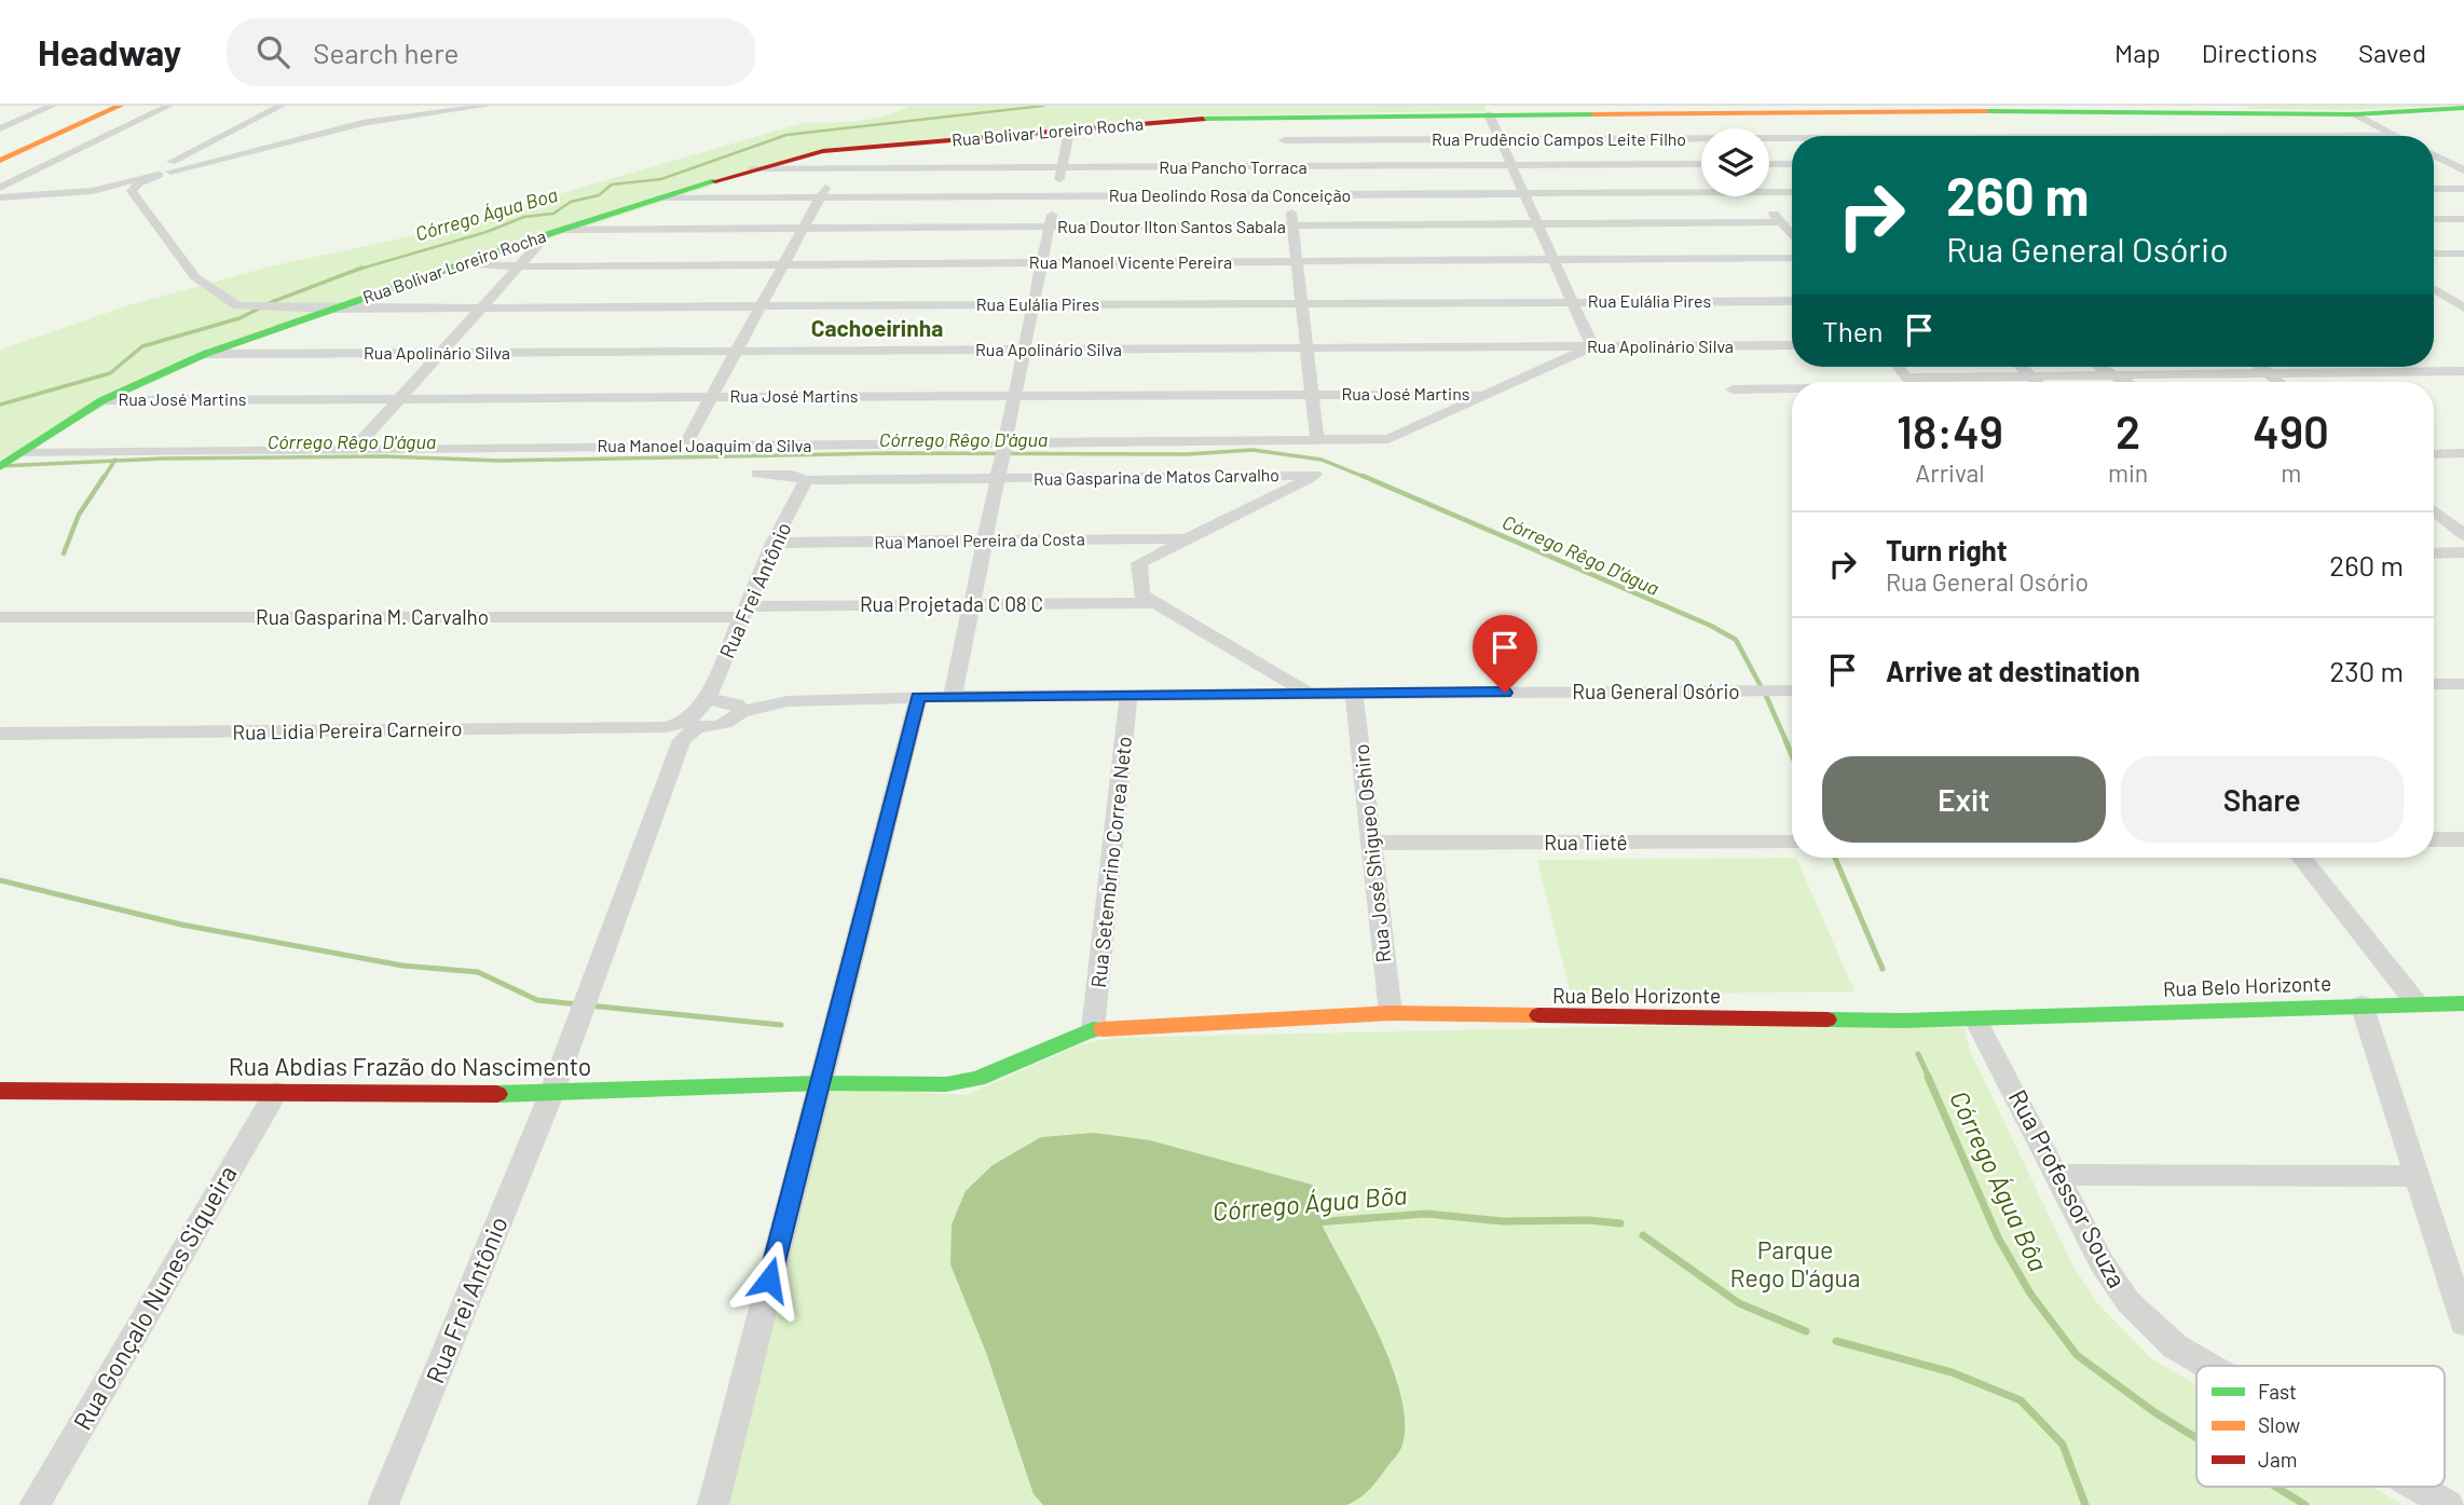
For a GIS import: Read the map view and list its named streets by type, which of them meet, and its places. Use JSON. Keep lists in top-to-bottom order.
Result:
{
  "streets": {
    "main road": ["Rua Bolivar Loreiro Rocha", "Rua Belo Horizonte", "Rua Abdias Frazão do Nascimento"],
    "street": [
      "Rua Prudêncio Campos Leite Filho",
      "Rua Pancho Torraca",
      "Rua Deolindo Rosa da Conceição",
      "Rua Doutor Ilton Santos Sabala",
      "Rua Manoel Vicente Pereira",
      "Rua Eulália Pires",
      "Rua Apolinário Silva",
      "Rua José Martins",
      "Rua Manoel Joaquim da Silva",
      "Rua Gasparina de Matos Carvalho",
      "Rua Manoel Pereira da Costa",
      "Rua Frei Antônio",
      "Rua Projetada C 08 C",
      "Rua Gasparina M. Carvalho",
      "Rua General Osório",
      "Rua Lidia Pereira Carneiro",
      "Rua Tietê",
      "Rua José Shigueo Oshiro",
      "Rua Setembrino Correa Neto",
      "Rua Professor Souza",
      "Rua Gonçalo Nunes Siqueira"
    ]
  },
  "crossings": [
    ["Rua Bolivar Loreiro Rocha", "Rua Prudêncio Campos Leite Filho"],
    ["Rua Bolivar Loreiro Rocha", "Rua Pancho Torraca"],
    ["Rua Bolivar Loreiro Rocha", "Rua Deolindo Rosa da Conceição"],
    ["Rua Bolivar Loreiro Rocha", "Rua Doutor Ilton Santos Sabala"],
    ["Rua Bolivar Loreiro Rocha", "Rua Manoel Vicente Pereira"],
    ["Rua Bolivar Loreiro Rocha", "Rua Eulália Pires"],
    ["Rua Bolivar Loreiro Rocha", "Rua Apolinário Silva"],
    ["Rua Bolivar Loreiro Rocha", "Rua José Martins"],
    ["Rua Bolivar Loreiro Rocha", "Rua Manoel Joaquim da Silva"],
    ["Rua José Martins", "Rua Manoel Joaquim da Silva"],
    ["Rua Manoel Joaquim da Silva", "Rua Gasparina de Matos Carvalho"],
    ["Rua Manoel Joaquim da Silva", "Rua Frei Antônio"],
    ["Rua Gasparina de Matos Carvalho", "Rua Manoel Pereira da Costa"],
    ["Rua Manoel Pereira da Costa", "Rua Frei Antônio"],
    ["Rua Frei Antônio", "Rua Projetada C 08 C"],
    ["Rua Frei Antônio", "Rua Gasparina M. Carvalho"],
    ["Rua Frei Antônio", "Rua Lidia Pereira Carneiro"],
    ["Rua Frei Antônio", "Rua Abdias Frazão do Nascimento"],
    ["Rua Projetada C 08 C", "Rua Gasparina M. Carvalho"],
    ["Rua General Osório", "Rua Lidia Pereira Carneiro"],
    ["Rua General Osório", "Rua José Shigueo Oshiro"],
    ["Rua General Osório", "Rua Setembrino Correa Neto"],
    ["Rua Tietê", "Rua José Shigueo Oshiro"],
    ["Rua José Shigueo Oshiro", "Rua Belo Horizonte"],
    ["Rua Setembrino Correa Neto", "Rua Belo Horizonte"],
    ["Rua Belo Horizonte", "Rua Abdias Frazão do Nascimento"],
    ["Rua Belo Horizonte", "Rua Professor Souza"],
    ["Rua Abdias Frazão do Nascimento", "Rua Gonçalo Nunes Siqueira"]
  ],
  "districts": ["Cachoeirinha"],
  "water": [
    "Córrego Água Boa",
    "Córrego Rêgo D'água",
    "Córrego Água Bôa",
    "Córrego Água Bõa"
  ],
  "parks": ["Parque Rego D'água"],
  "legend": ["Fast", "Slow", "Jam"],
  "page": {
    "header": "Headway",
    "search": "Search here",
    "nav": ["Map", "Directions", "Saved"],
    "turn": ["260 m", "Rua General Osório"],
    "then": "Then",
    "eta": [
      "18:49",
      "Arrival",
      "2",
      "min",
      "490",
      "m"
    ],
    "list": [
      {
        "name": "Turn right",
        "note": "Rua General Osório",
        "value": "260 m"
      },
      {
        "name": "Arrive at destination",
        "value": "230 m"
      }
    ],
    "buttons": ["Exit", "Share"]
  }
}
